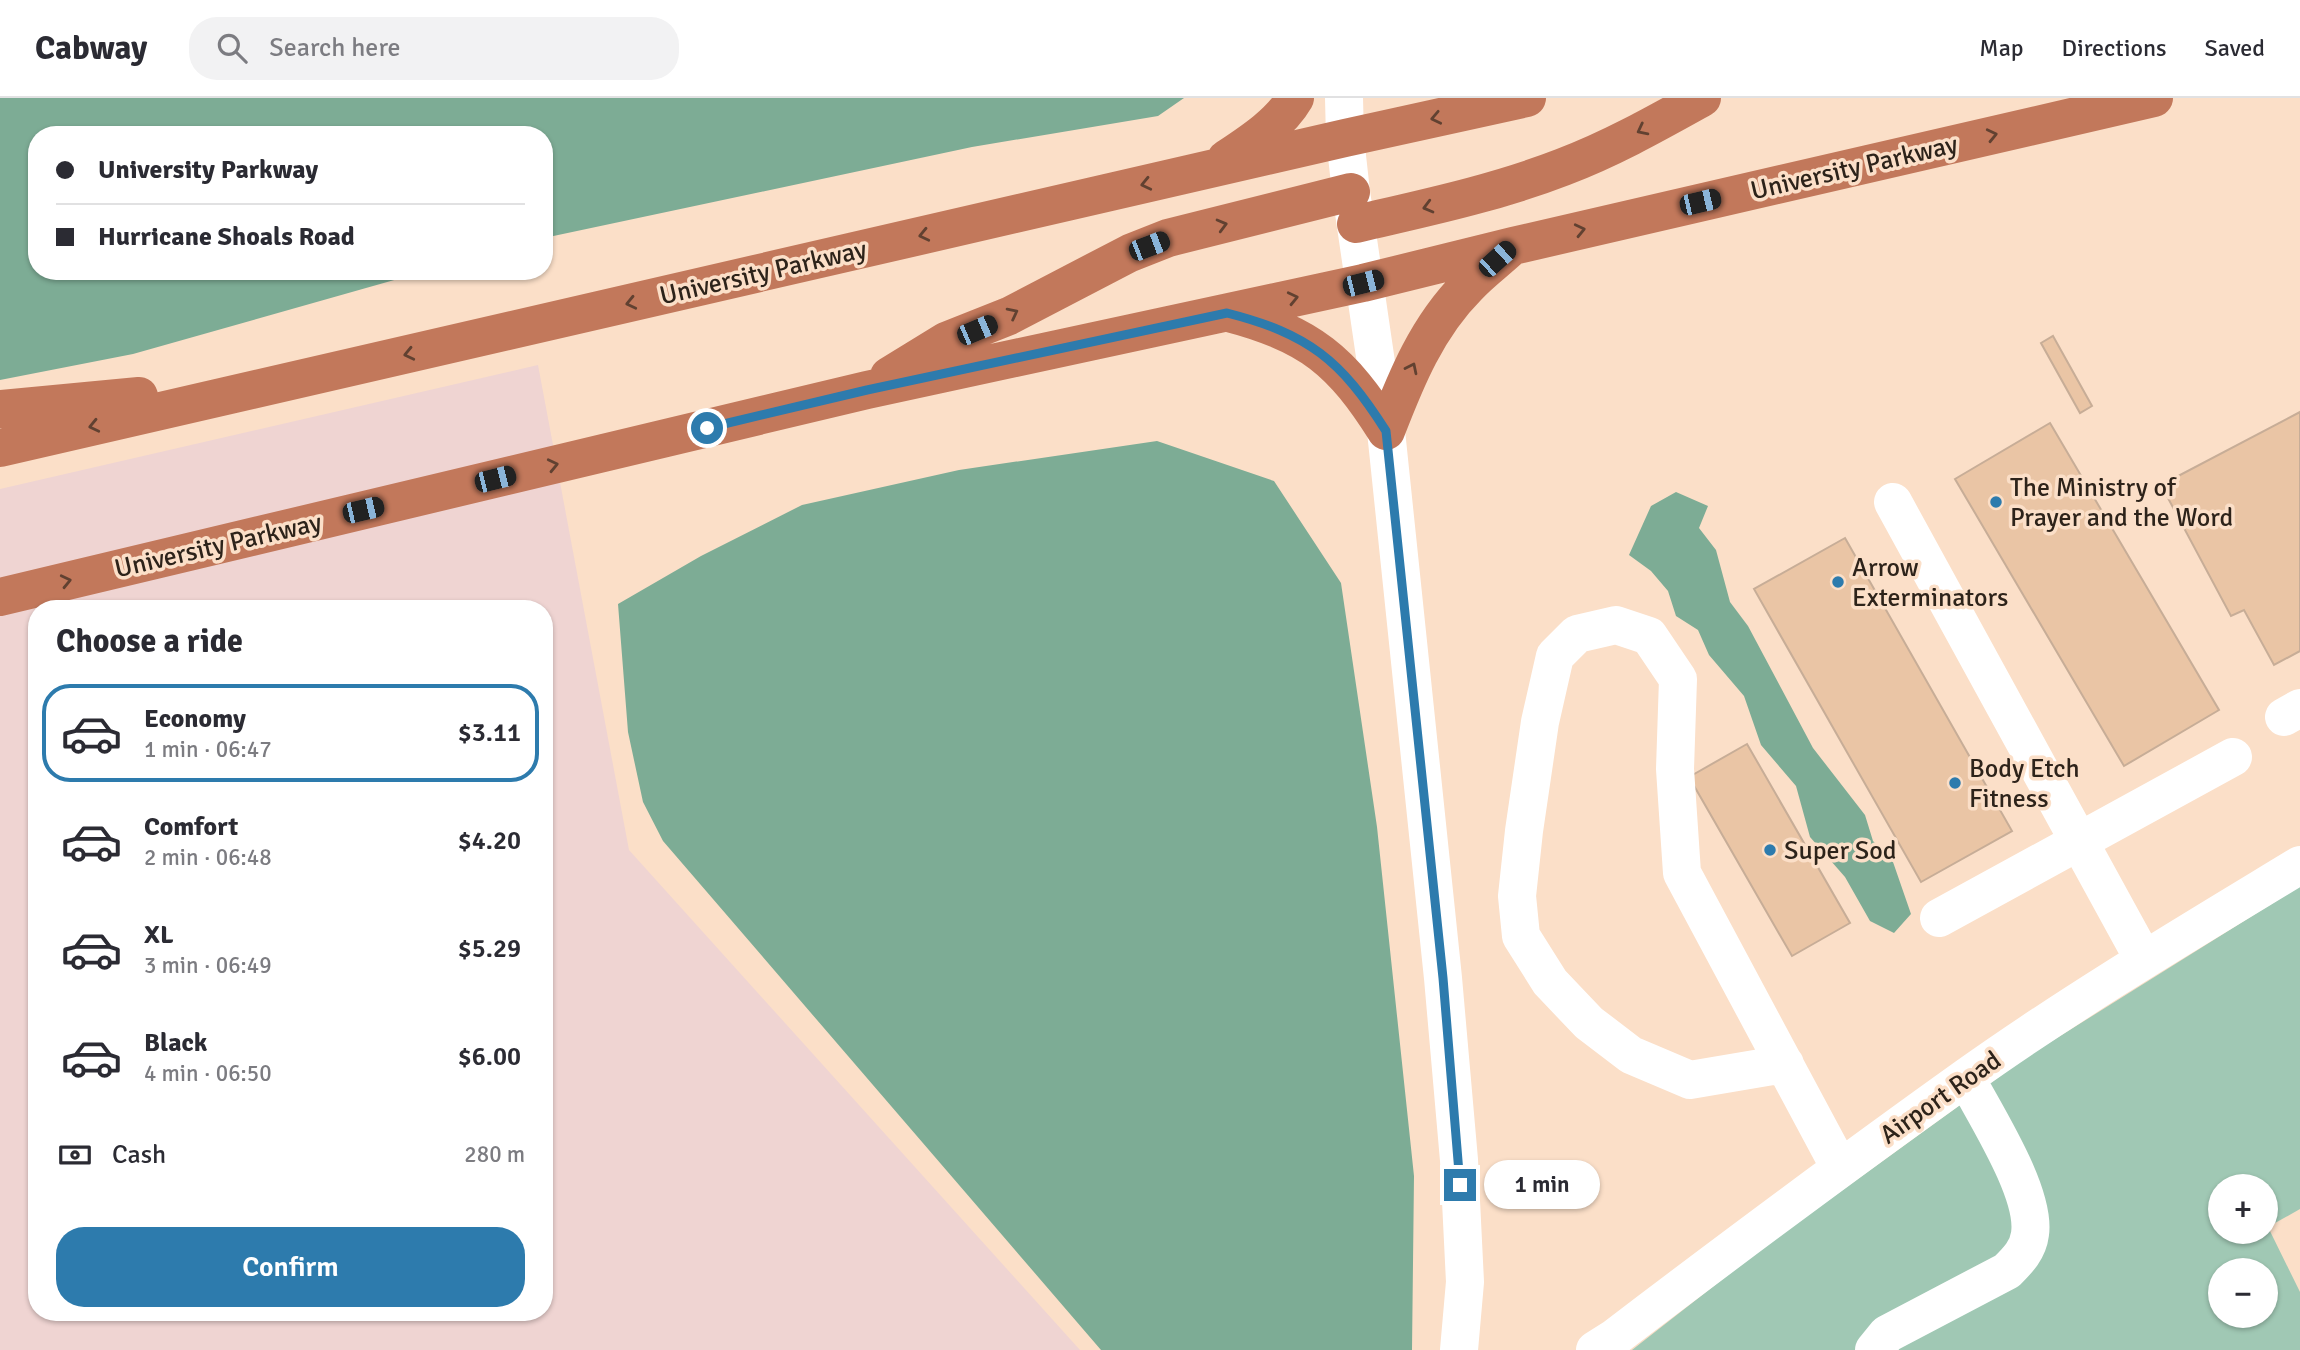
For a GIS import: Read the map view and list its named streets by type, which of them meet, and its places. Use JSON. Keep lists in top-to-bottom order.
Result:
{
  "streets": {
    "highway": ["University Parkway"],
    "street": ["Airport Road"]
  },
  "places": [
    "The Ministry of Prayer and the Word",
    "Arrow Exterminators",
    "Body Etch Fitness",
    "Super Sod"
  ],
  "page": {
    "header": "Cabway",
    "search": "Search here",
    "nav": ["Map", "Directions", "Saved"],
    "banner": ["University Parkway", "Hurricane Shoals Road"],
    "heading": "Choose a ride",
    "list": [
      {
        "name": "Economy",
        "note": "1 min · 06:47",
        "value": "$3.11"
      },
      {
        "name": "Comfort",
        "note": "2 min · 06:48",
        "value": "$4.20"
      },
      {
        "name": "XL",
        "note": "3 min · 06:49",
        "value": "$5.29"
      },
      {
        "name": "Black",
        "note": "4 min · 06:50",
        "value": "$6.00"
      }
    ],
    "pay": ["Cash", "280 m"],
    "bubble": "1 min",
    "map_buttons": ["+", "−"],
    "buttons": "Confirm"
  }
}
